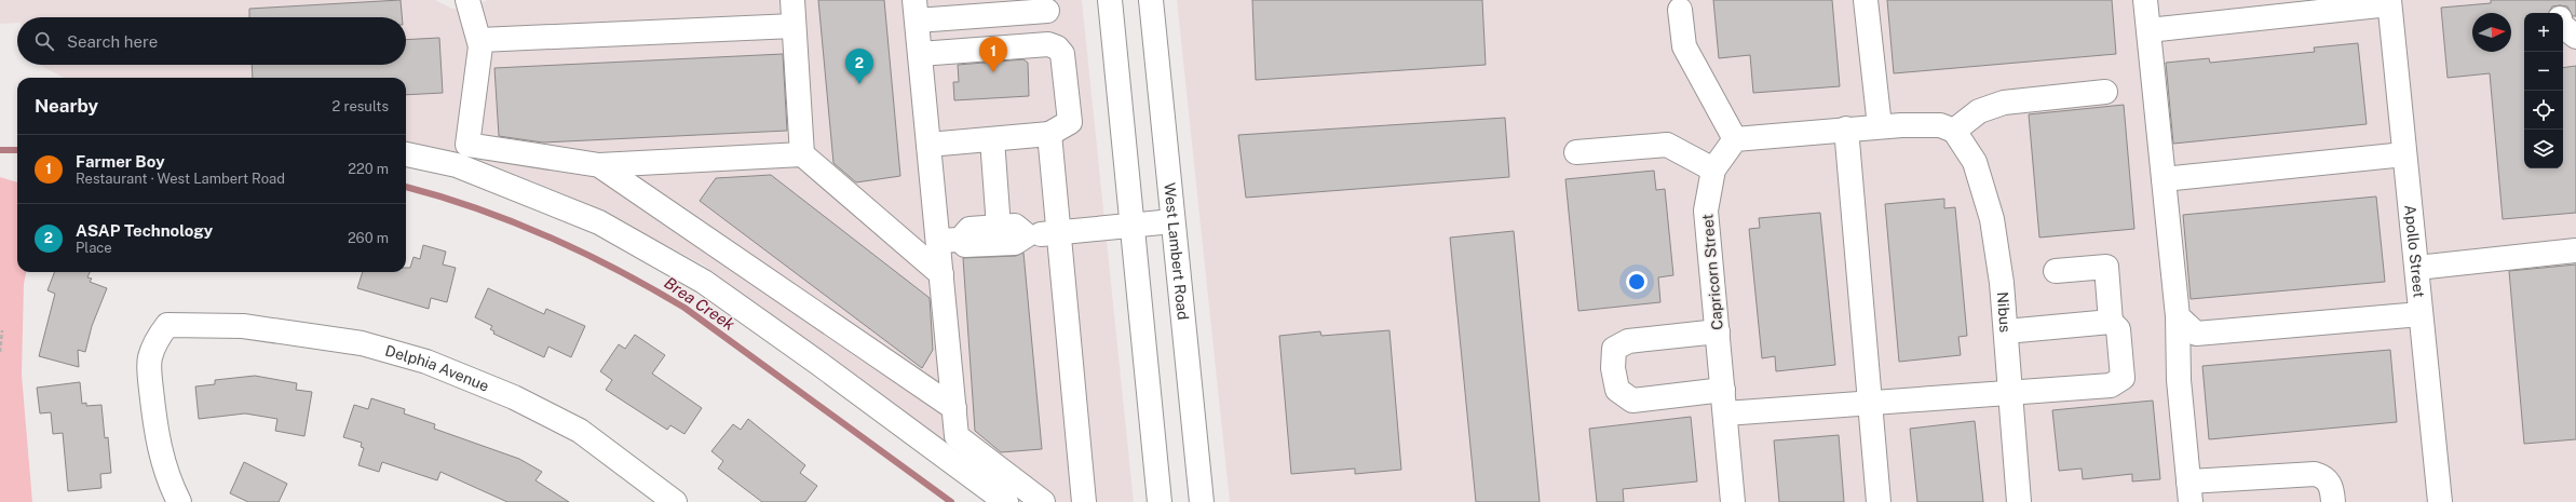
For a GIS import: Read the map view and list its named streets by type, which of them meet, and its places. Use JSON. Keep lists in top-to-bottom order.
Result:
{
  "streets": {
    "street": [
      "Apollo Street",
      "West Lambert Road",
      "Capricorn Street",
      "Nibus",
      "Delphia Avenue"
    ]
  },
  "water": ["Brea Creek"],
  "north": "right",
  "page": {
    "map_buttons": ["+", "−"],
    "search": "Search here",
    "pins": ["1", "2"],
    "heading": ["Nearby", "2 results"],
    "list": [
      {
        "mark": "1",
        "name": "Farmer Boy",
        "note": "Restaurant · West Lambert Road",
        "value": "220 m"
      },
      {
        "mark": "2",
        "name": "ASAP Technology",
        "note": "Place",
        "value": "260 m"
      }
    ]
  }
}
